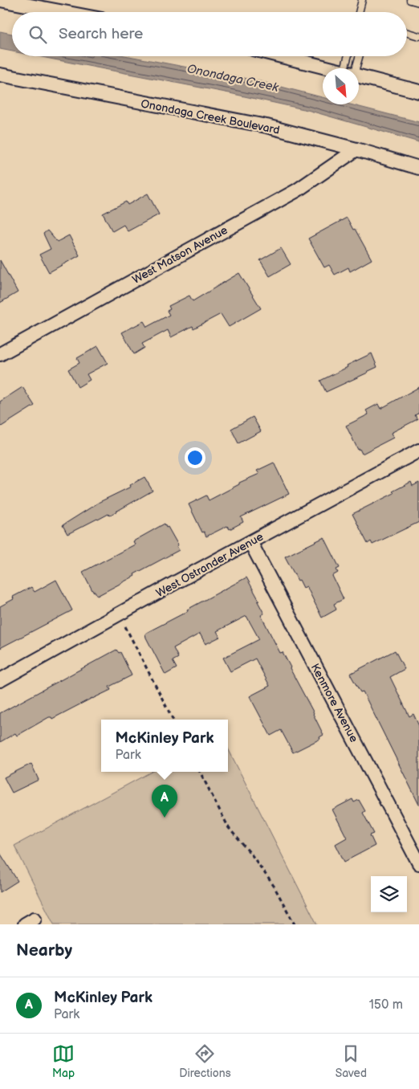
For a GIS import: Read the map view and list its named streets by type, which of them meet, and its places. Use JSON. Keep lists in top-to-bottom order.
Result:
{
  "streets": {
    "street": [
      "Onondaga Creek Boulevard",
      "West Matson Avenue",
      "West Ostrander Avenue",
      "Kenmore Avenue"
    ]
  },
  "crossings": [
    ["Onondaga Creek Boulevard", "West Matson Avenue"],
    ["West Ostrander Avenue", "Kenmore Avenue"]
  ],
  "water": ["Onondaga Creek"],
  "north": "bottom right",
  "page": {
    "search": "Search here",
    "popup": ["McKinley Park", "Park"],
    "pins": "A",
    "heading": "Nearby",
    "list": [
      {
        "mark": "A",
        "name": "McKinley Park",
        "note": "Park",
        "value": "150 m"
      }
    ],
    "nav": ["Map", "Directions", "Saved"]
  }
}
